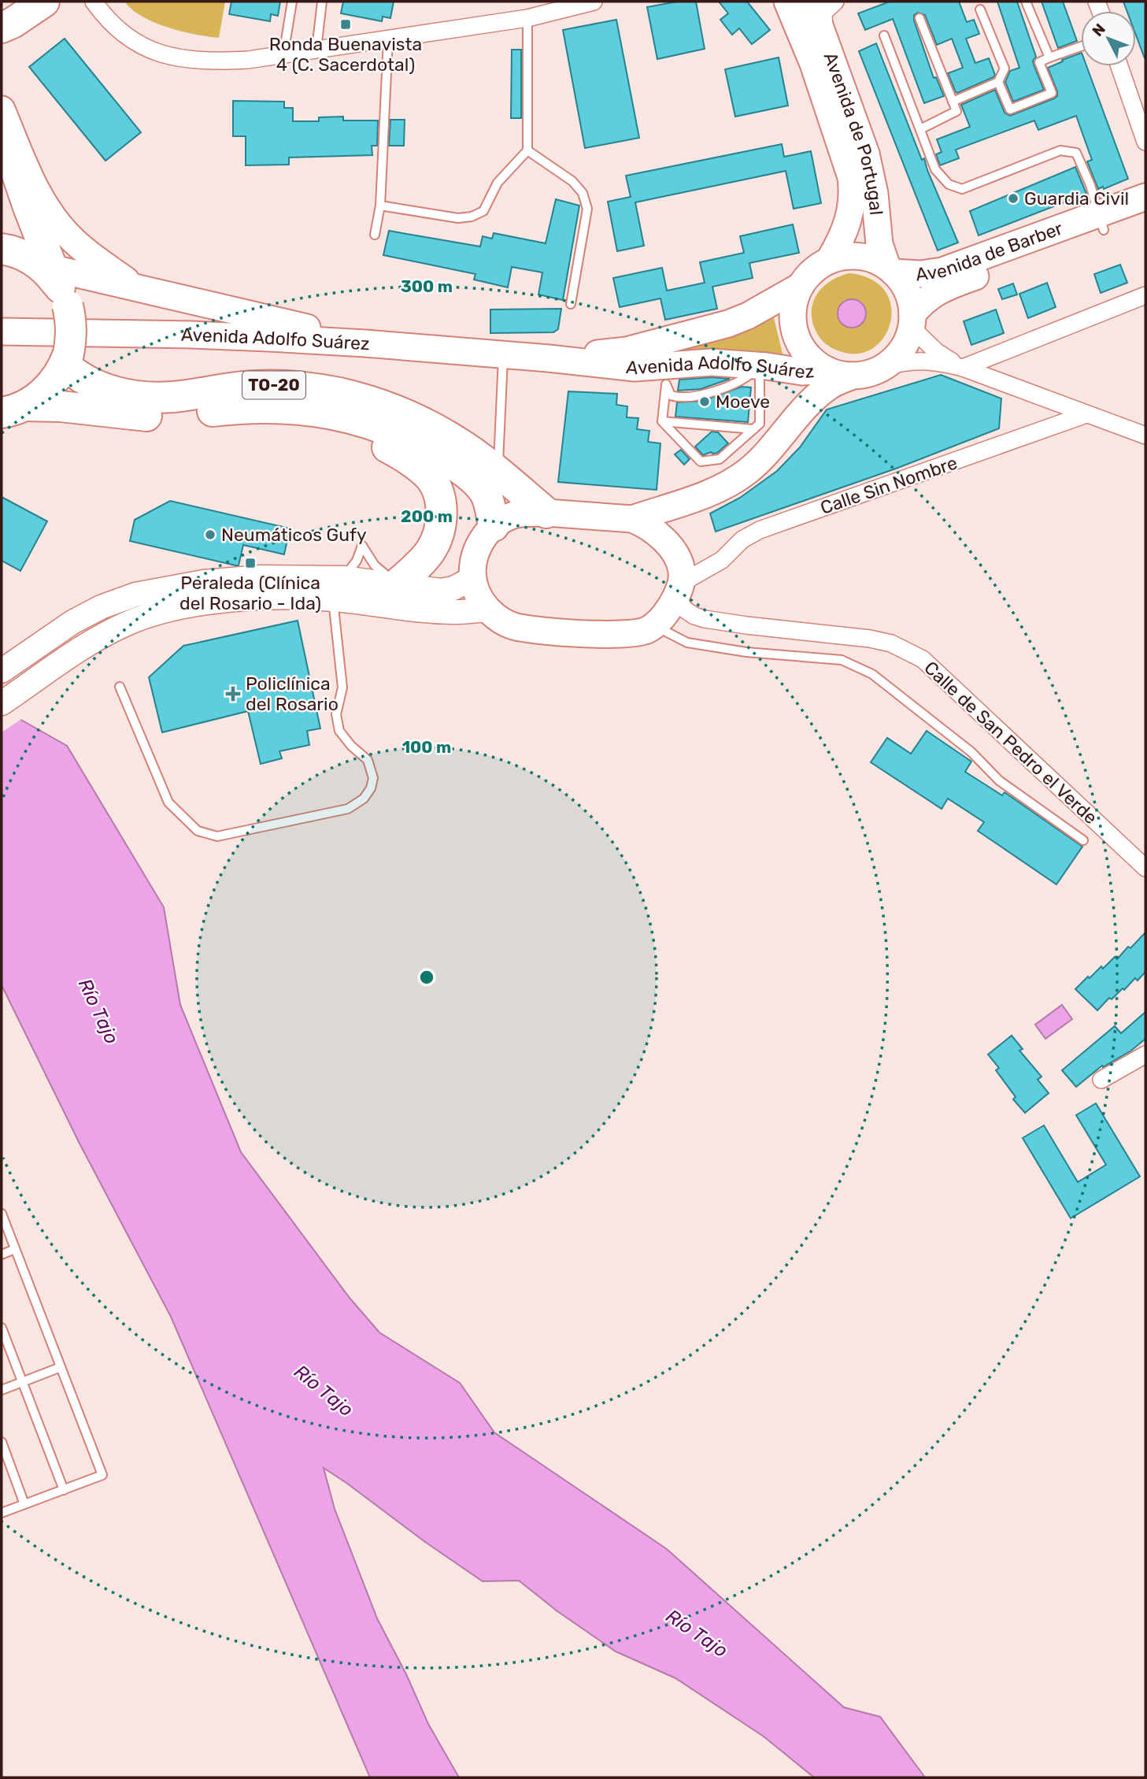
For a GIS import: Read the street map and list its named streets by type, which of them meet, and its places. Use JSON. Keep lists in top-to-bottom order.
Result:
{
  "streets": {
    "highway": ["TO-20"],
    "main road": ["Avenida de Portugal", "Avenida de Barber", "Avenida Adolfo Suárez"],
    "street": ["Calle Sin Nombre", "Calle de San Pedro el Verde"]
  },
  "crossings": [
    ["Avenida de Portugal", "Avenida de Barber"],
    ["Avenida de Portugal", "Avenida Adolfo Suárez"],
    ["Avenida de Barber", "Avenida Adolfo Suárez"],
    ["TO-20", "Calle Sin Nombre"],
    ["TO-20", "Calle de San Pedro el Verde"],
    ["Calle Sin Nombre", "Calle de San Pedro el Verde"]
  ],
  "water": ["Río Tajo"],
  "places": {
    "transit": ["Ronda Buenavista 4 (C. Sacerdotal)", "Peraleda (Clínica del Rosario - Ida)"],
    "other": ["Guardia Civil", "Moeve", "Neumáticos Gufy"],
    "health": ["Policlínica del Rosario"]
  },
  "north": "top left",
  "rings": ["300 m", "200 m", "100 m"]
}
